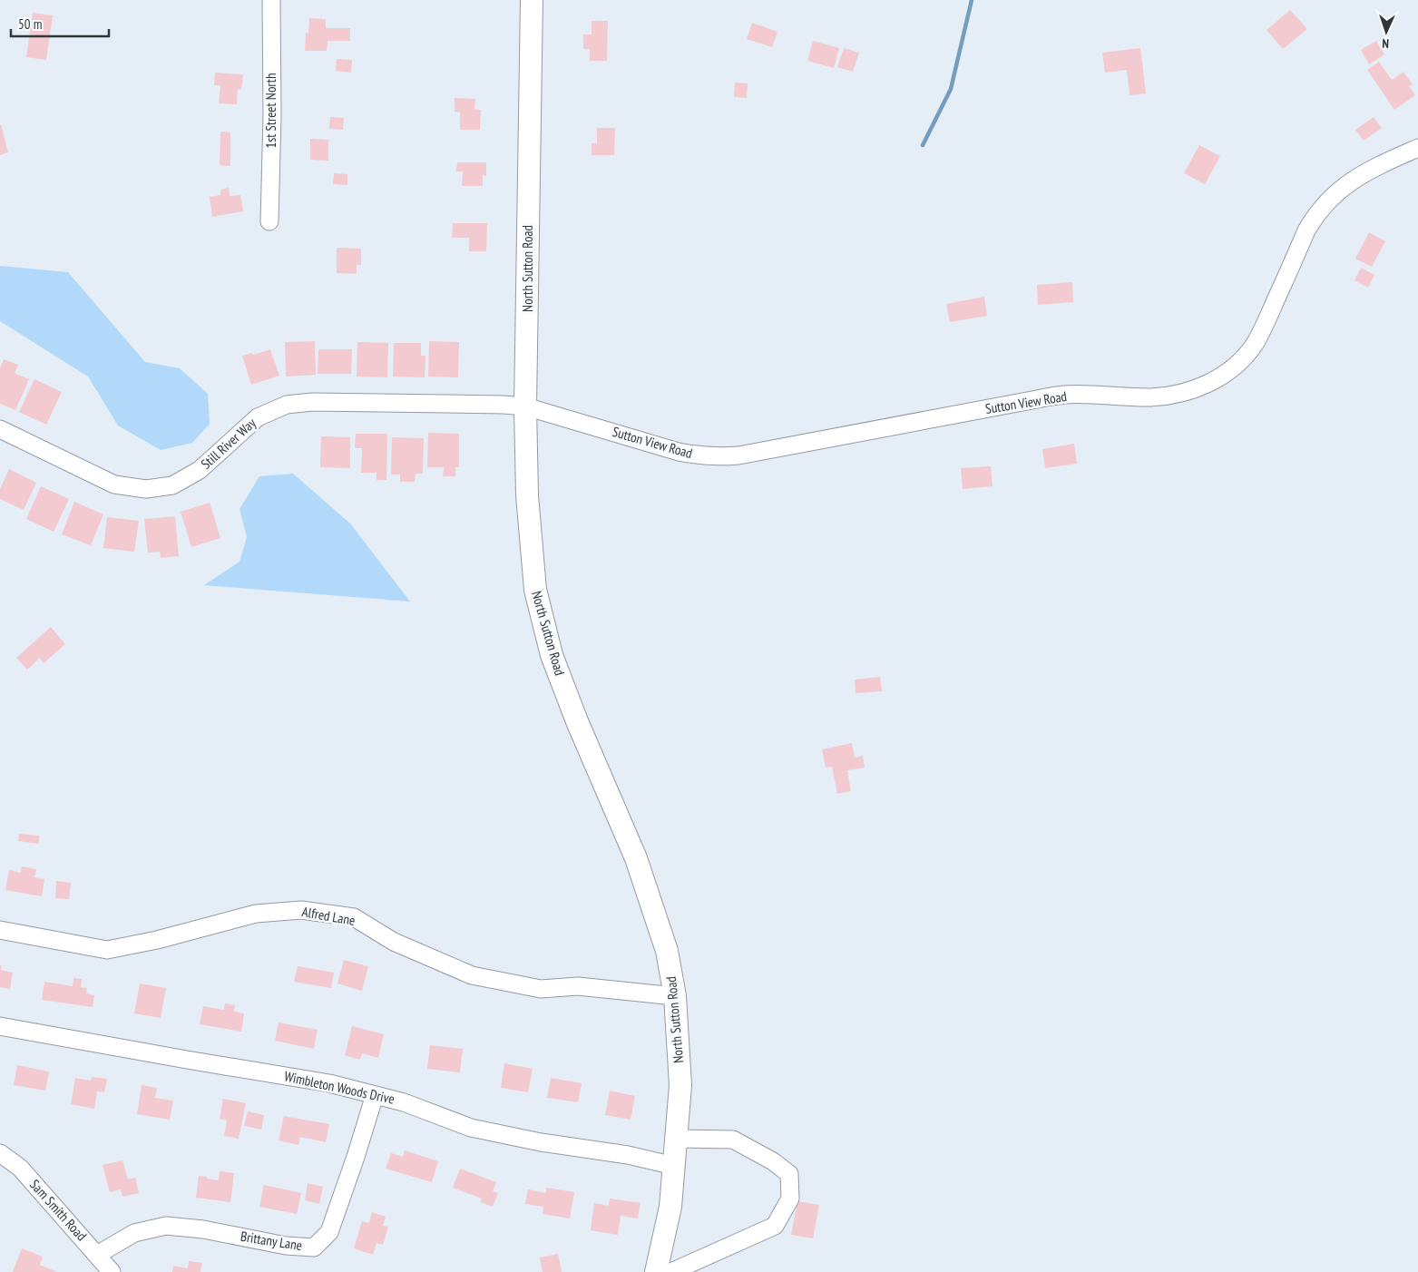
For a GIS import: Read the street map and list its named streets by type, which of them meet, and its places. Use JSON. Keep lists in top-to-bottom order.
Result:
{
  "streets": {
    "main road": ["North Sutton Road"],
    "street": [
      "1st Street North",
      "Sutton View Road",
      "Still River Way",
      "Alfred Lane",
      "Wimbleton Woods Drive",
      "Sam Smith Road",
      "Brittany Lane"
    ]
  },
  "crossings": [
    ["North Sutton Road", "Sutton View Road"],
    ["North Sutton Road", "Still River Way"],
    ["North Sutton Road", "Alfred Lane"],
    ["North Sutton Road", "Wimbleton Woods Drive"],
    ["Sutton View Road", "Still River Way"],
    ["Wimbleton Woods Drive", "Brittany Lane"],
    ["Sam Smith Road", "Brittany Lane"]
  ],
  "scale_bar": "50 m",
  "north": "bottom"
}
